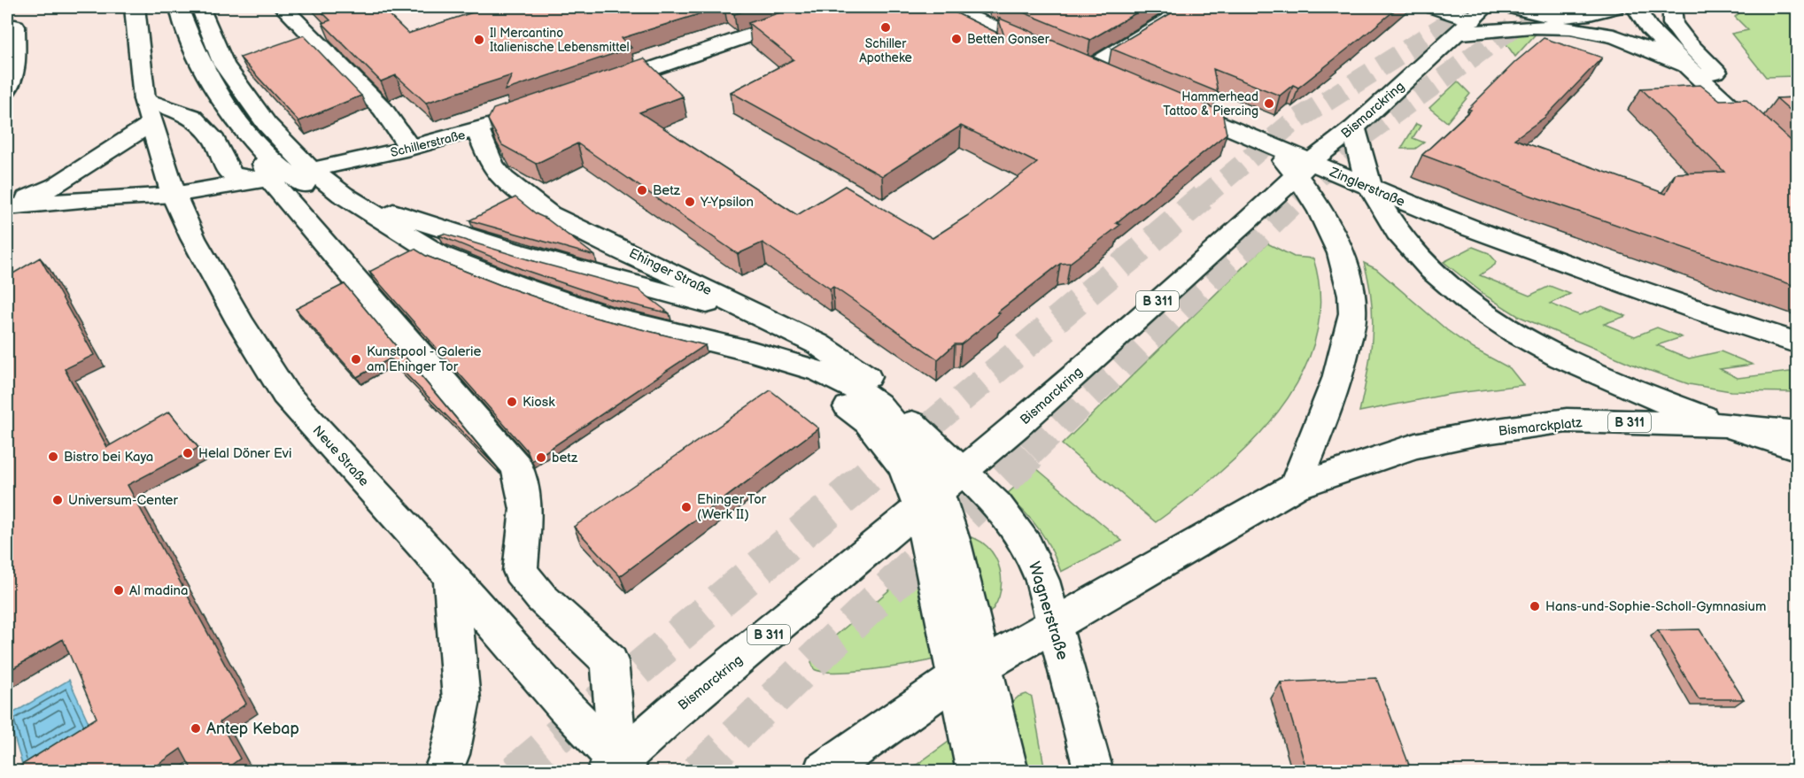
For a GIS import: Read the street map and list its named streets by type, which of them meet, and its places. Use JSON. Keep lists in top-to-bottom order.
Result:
{
  "streets": {
    "main road": [
      "Bismarckring",
      "Schillerstraße",
      "Zinglerstraße",
      "Ehinger Straße",
      "B 311",
      "Bismarckplatz",
      "Neue Straße",
      "Wagnerstraße"
    ]
  },
  "crossings": [
    ["Bismarckring", "Zinglerstraße"],
    ["Bismarckring", "Neue Straße"],
    ["Bismarckring", "Wagnerstraße"],
    ["Schillerstraße", "Ehinger Straße"],
    ["Schillerstraße", "Neue Straße"],
    ["B 311", "Bismarckplatz"],
    ["B 311", "Wagnerstraße"]
  ],
  "places": [
    "Schiller Apotheke",
    "Betten Gonser",
    "Il Mercantino Italienische Lebensmittel",
    "Hammerhead Tattoo & Piercing",
    "Betz",
    "Y-Ypsilon",
    "Kunstpool - Galerie am Ehinger Tor",
    "Kiosk",
    "Helal Döner Evi",
    "Bistro bei Kaya",
    "betz",
    "Universum-Center",
    "Ehinger Tor (Werk II)",
    "Al madina",
    "Hans-und-Sophie-Scholl-Gymnasium",
    "Antep Kebap"
  ]
}
